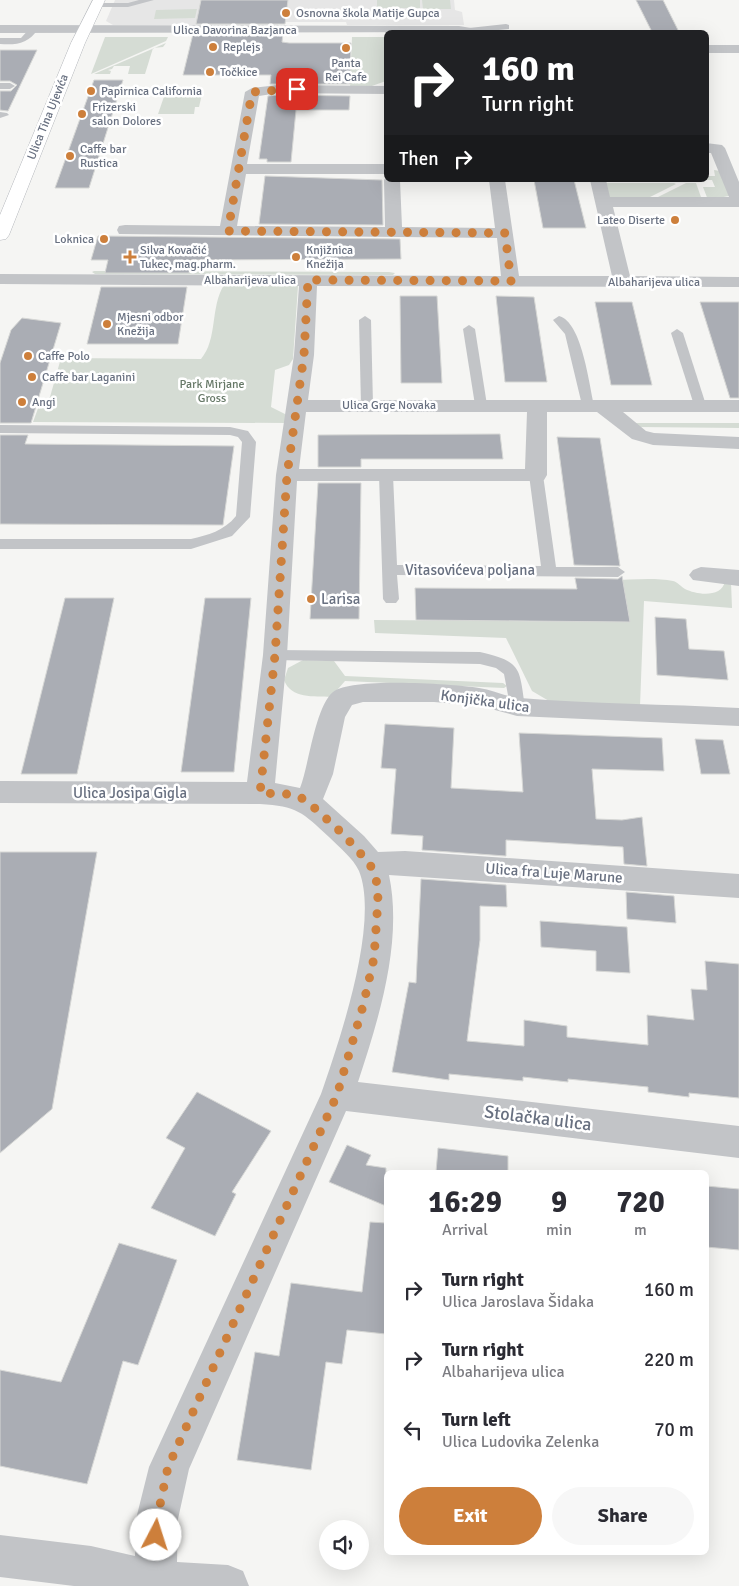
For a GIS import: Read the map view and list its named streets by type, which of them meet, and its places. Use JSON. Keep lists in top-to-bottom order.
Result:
{
  "streets": {
    "street": [
      "Ulica Davorina Bazjanca",
      "Ulica Tina Ujevića",
      "Albaharijeva ulica",
      "Ulica Grge Novaka",
      "Vitasovićeva poljana",
      "Konjička ulica",
      "Ulica Josipa Gigla",
      "Ulica fra Luje Marune",
      "Stolačka ulica"
    ]
  },
  "crossings": [
    ["Ulica Davorina Bazjanca", "Ulica Tina Ujevića"],
    ["Ulica Grge Novaka", "Vitasovićeva poljana"],
    ["Konjička ulica", "Ulica Josipa Gigla"]
  ],
  "parks": ["Park Mirjane Gross"],
  "places": {
    "other": [
      "Osnovna škola Matije Gupca",
      "Replejs",
      "Panta Rei Cafe",
      "Točkice",
      "Papirnica California",
      "Frizerski salon Dolores",
      "Caffe bar Rustica",
      "Lateo Diserte",
      "Loknica",
      "Knjižnica Knežija",
      "Mjesni odbor Knežija",
      "Caffe Polo",
      "Caffe bar Laganini",
      "Angi",
      "Larisa"
    ],
    "health": ["Silva Kovačić Tukec, mag.pharm."]
  },
  "page": {
    "turn": ["160 m", "Turn right"],
    "then": "Then",
    "eta": [
      "16:29",
      "Arrival",
      "9",
      "min",
      "720",
      "m"
    ],
    "list": [
      {
        "name": "Turn right",
        "note": "Ulica Jaroslava Šidaka",
        "value": "160 m"
      },
      {
        "name": "Turn right",
        "note": "Albaharijeva ulica",
        "value": "220 m"
      },
      {
        "name": "Turn left",
        "note": "Ulica Ludovika Zelenka",
        "value": "70 m"
      }
    ],
    "buttons": ["Exit", "Share"]
  }
}
